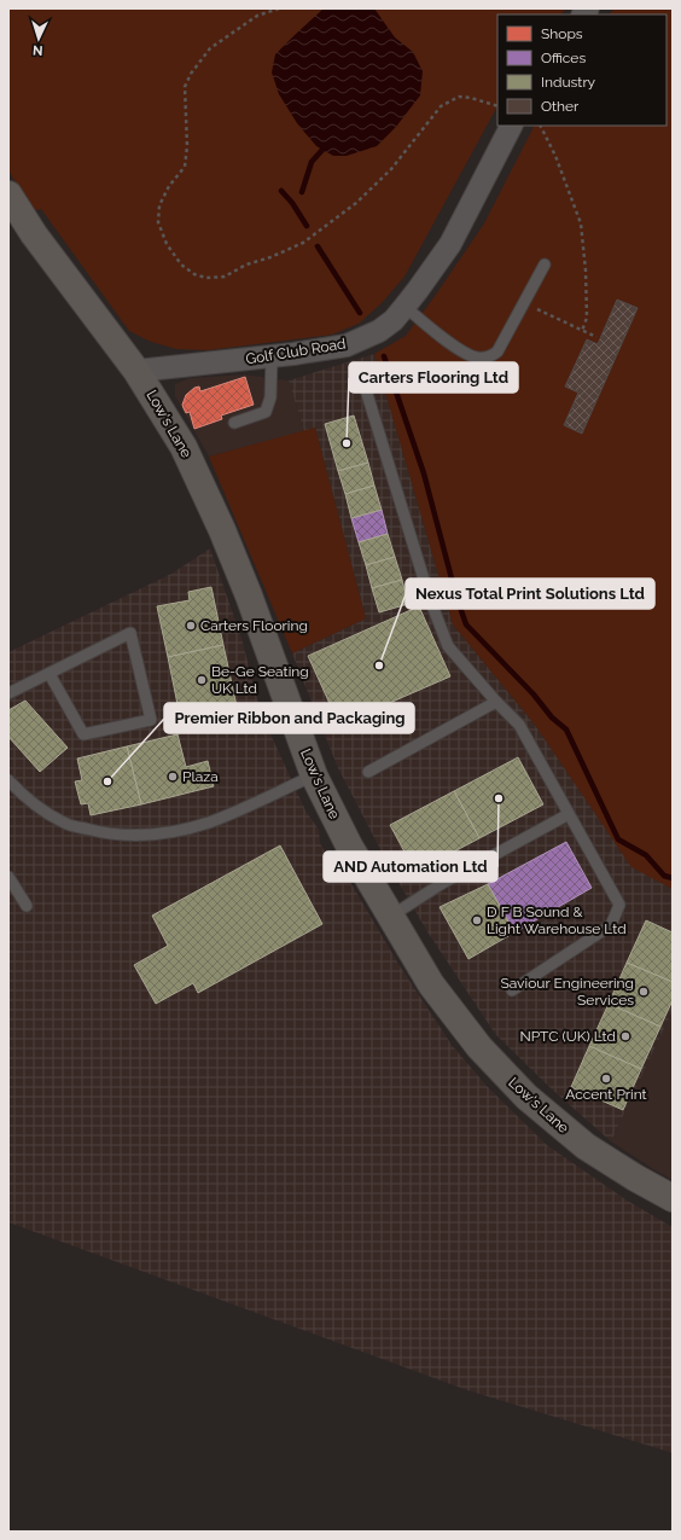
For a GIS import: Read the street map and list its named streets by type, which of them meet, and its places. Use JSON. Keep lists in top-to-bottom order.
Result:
{
  "streets": {
    "street": ["Golf Club Road", "Low's Lane"]
  },
  "crossings": [
    ["Golf Club Road", "Low's Lane"]
  ],
  "places": [
    "Carters Flooring Ltd",
    "Carters Flooring",
    "Nexus Total Print Solutions Ltd",
    "Be-Ge Seating UK Ltd",
    "Plaza",
    "Premier Ribbon and Packaging",
    "AND Automation Ltd",
    "D F B Sound & Light Warehouse Ltd",
    "Saviour Engineering Services",
    "NPTC (UK) Ltd",
    "Accent Print"
  ],
  "legend": [
    "Shops",
    "Offices",
    "Industry",
    "Other"
  ],
  "north": "bottom"
}
